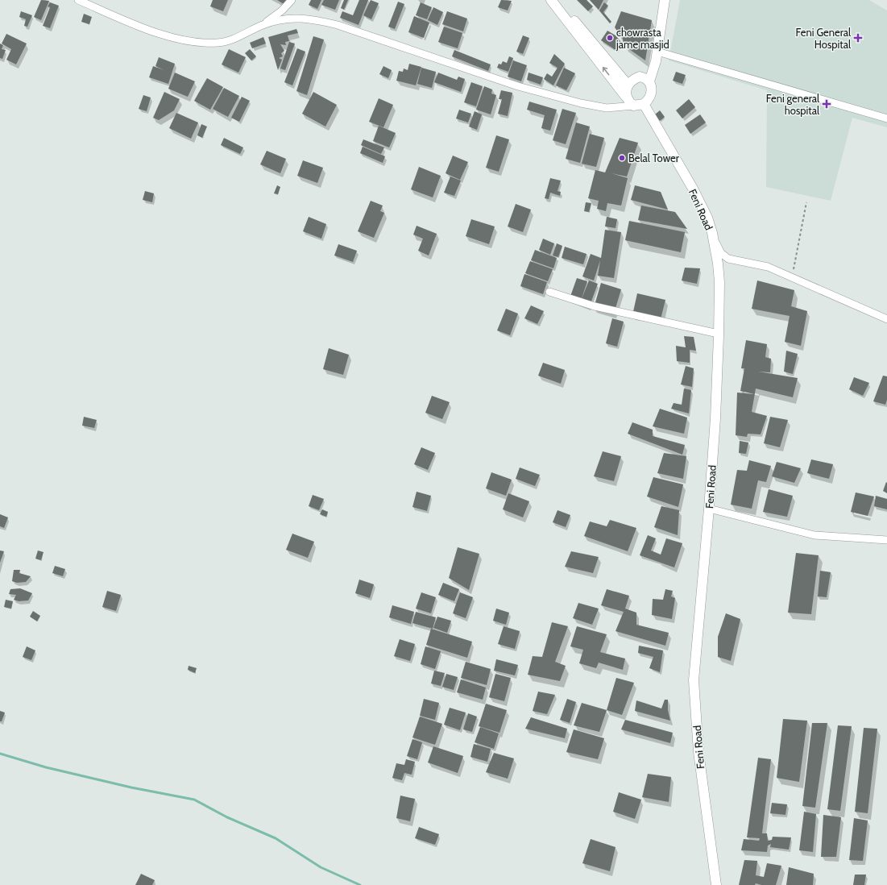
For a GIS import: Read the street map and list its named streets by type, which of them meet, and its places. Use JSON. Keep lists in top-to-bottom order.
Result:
{
  "streets": {
    "main road": ["Feni Road"]
  },
  "places": {
    "other": ["chowrasta jame masjid", "Belal Tower"],
    "health": ["Feni General Hospital", "Feni general hospital"]
  }
}
